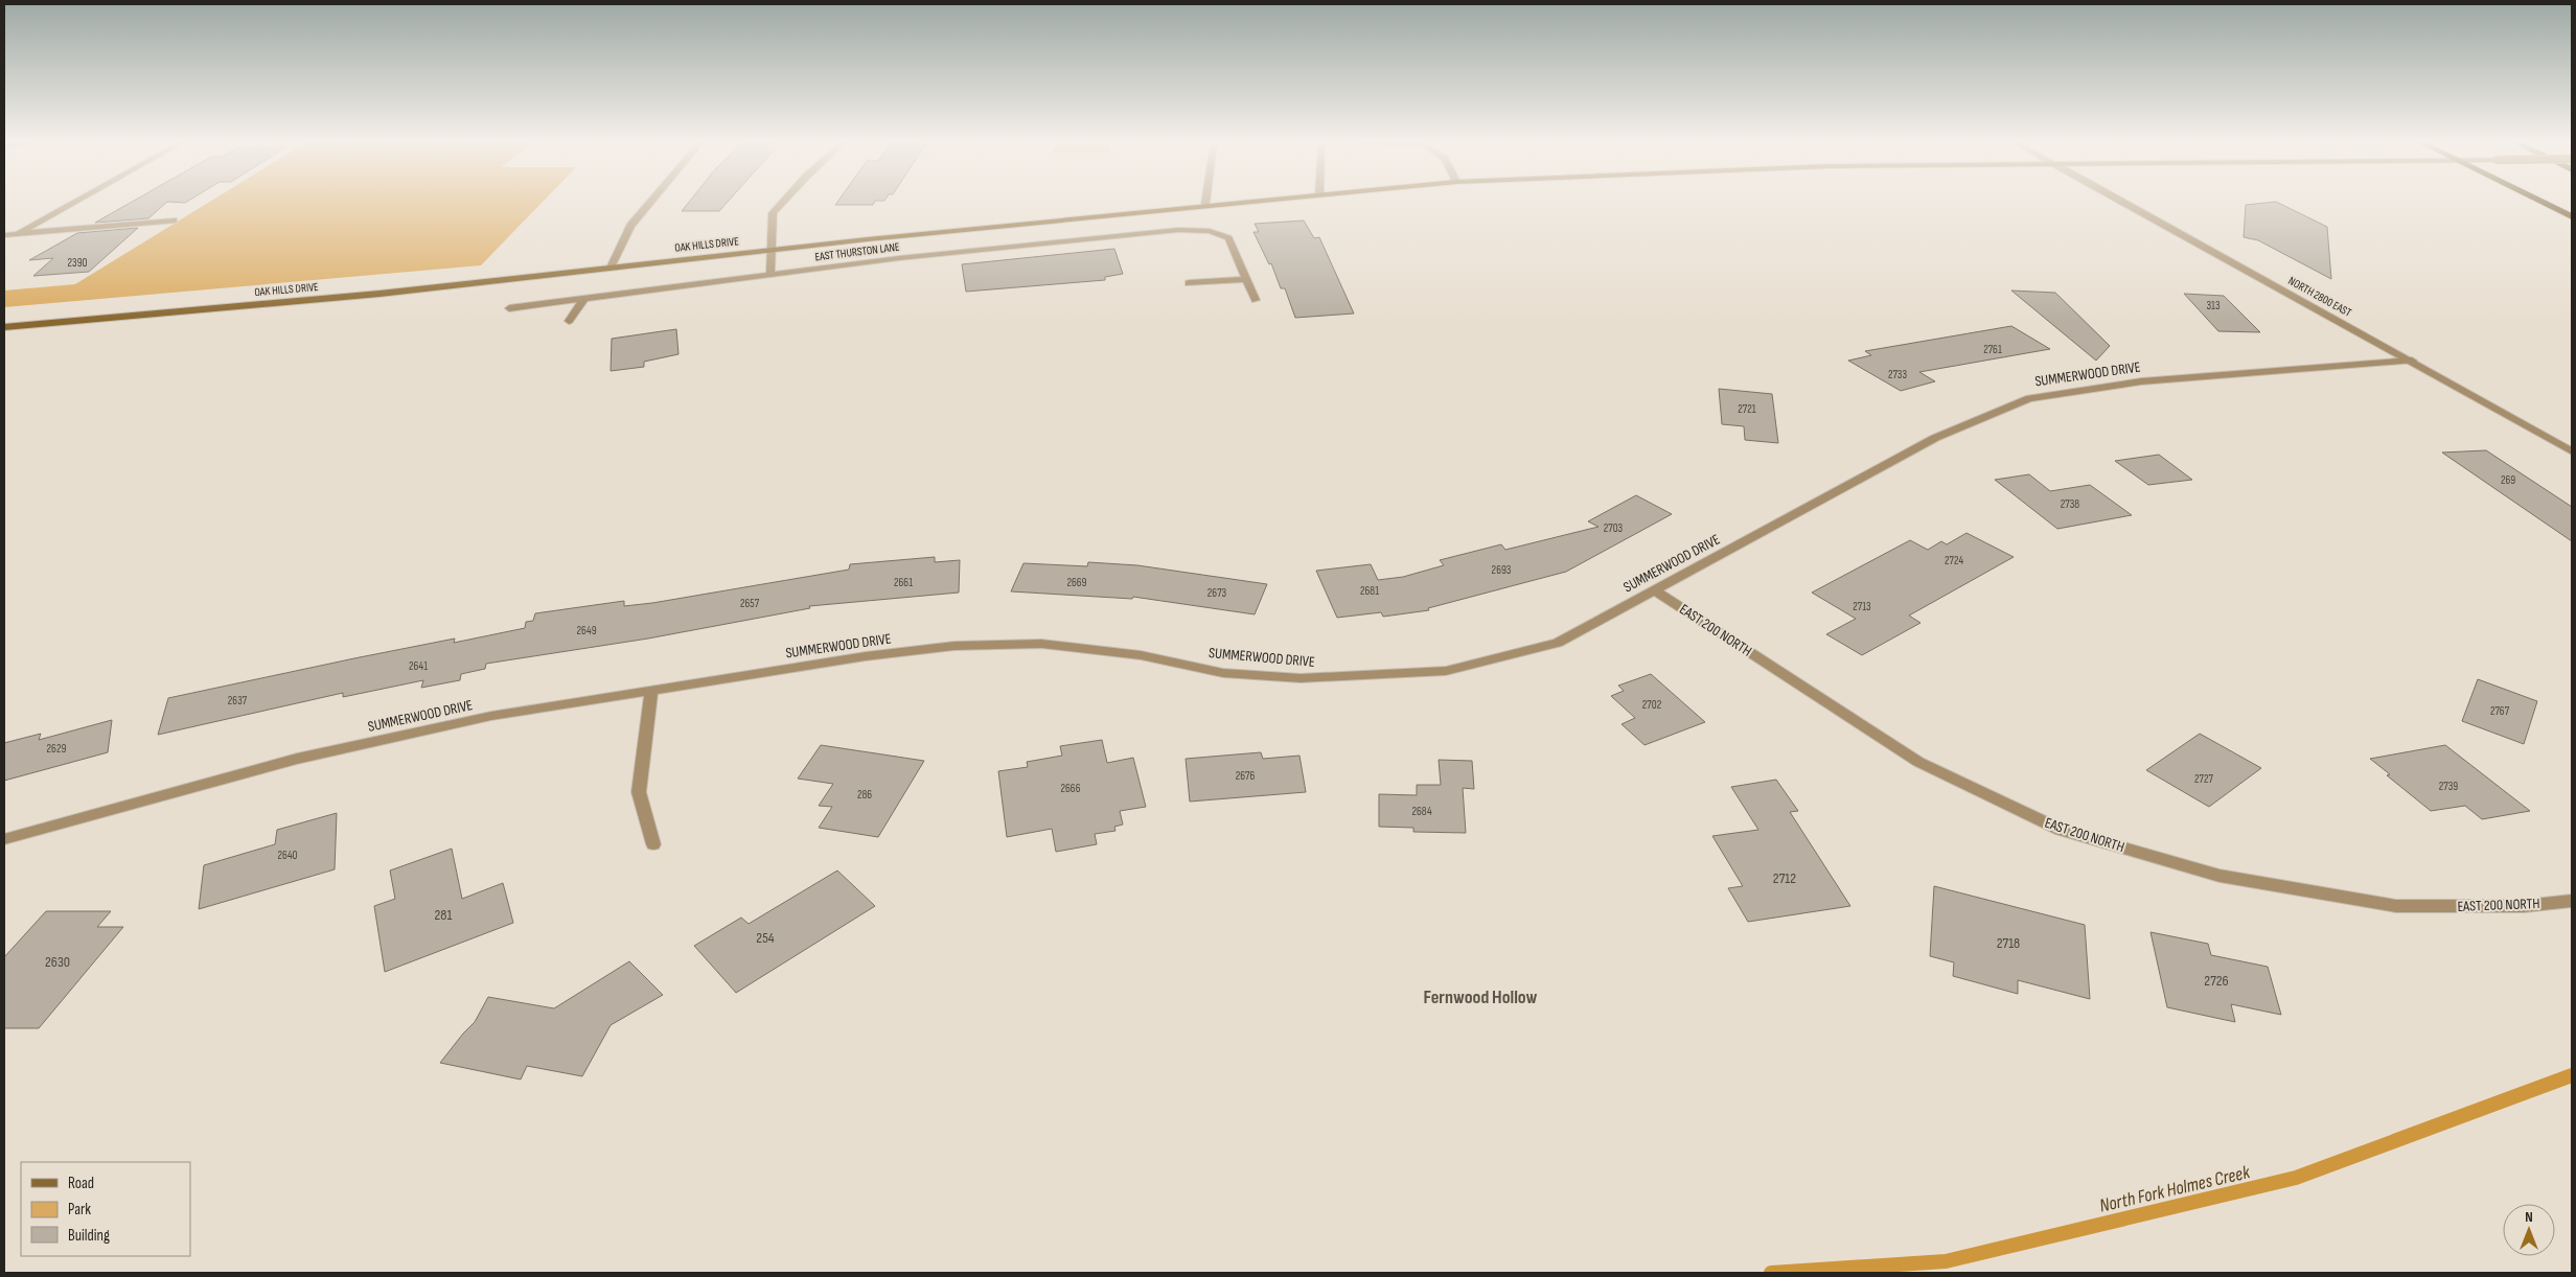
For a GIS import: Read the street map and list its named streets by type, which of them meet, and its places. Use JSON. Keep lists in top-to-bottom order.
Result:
{
  "streets": {
    "main road": ["OAK HILLS DRIVE"],
    "street": [
      "EAST THURSTON LANE",
      "NORTH 2800 EAST",
      "SUMMERWOOD DRIVE",
      "EAST 200 NORTH"
    ]
  },
  "crossings": [
    ["NORTH 2800 EAST", "SUMMERWOOD DRIVE"],
    ["SUMMERWOOD DRIVE", "EAST 200 NORTH"]
  ],
  "districts": ["Fernwood Hollow"],
  "water": ["North Fork Holmes Creek"],
  "house_numbers": [
    "2390",
    "313",
    "2761",
    "2733",
    "2721",
    "269",
    "2738",
    "2703",
    "2724",
    "2693",
    "2661",
    "2669",
    "2681",
    "2673",
    "2657",
    "2713",
    "2649",
    "2641",
    "2637",
    "2702",
    "2767",
    "2629",
    "2676",
    "2727",
    "2739",
    "2666",
    "286",
    "2684",
    "2640",
    "2712",
    "281",
    "254",
    "2718",
    "2630",
    "2726"
  ],
  "legend": ["Road", "Park", "Building"],
  "north": "top"
}
